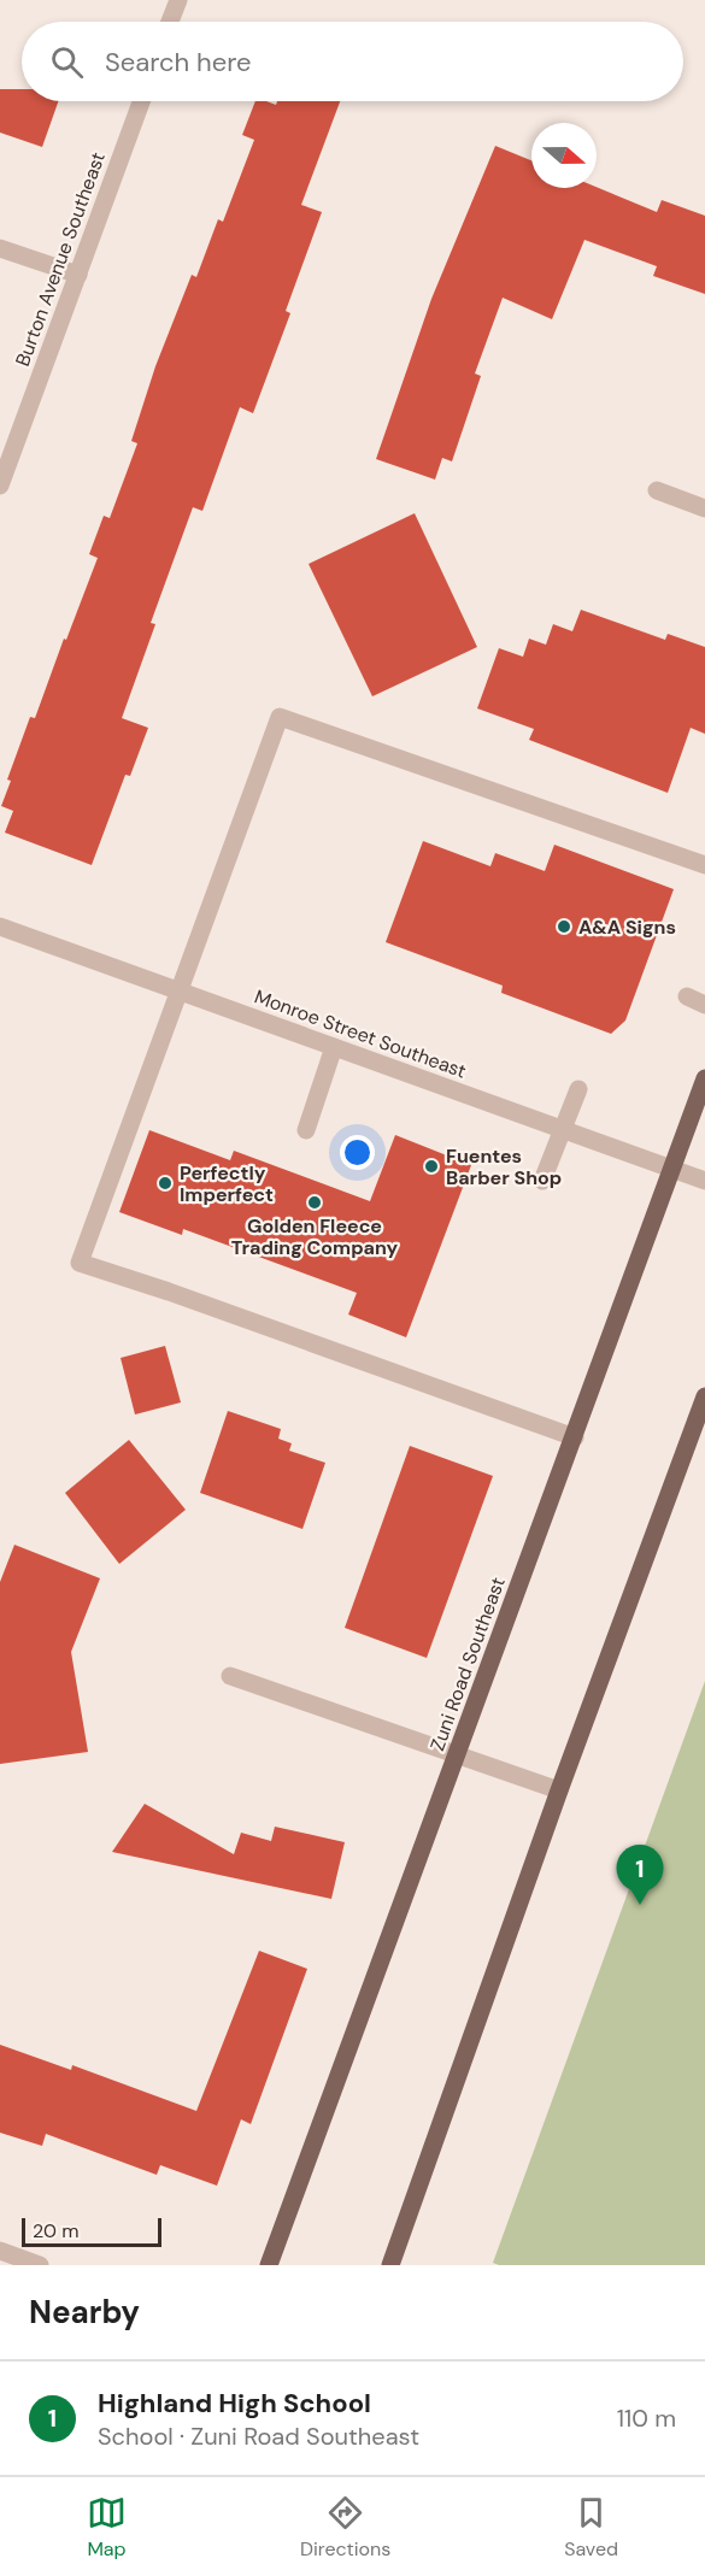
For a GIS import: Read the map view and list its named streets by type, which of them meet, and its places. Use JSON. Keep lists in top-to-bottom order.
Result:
{
  "streets": {
    "main road": ["Zuni Road Southeast"],
    "street": ["Burton Avenue Southeast", "Monroe Street Southeast"]
  },
  "crossings": [
    ["Monroe Street Southeast", "Zuni Road Southeast"]
  ],
  "places": [
    "A&A Signs",
    "Fuentes Barber Shop",
    "Perfectly Imperfect",
    "Golden Fleece Trading Company"
  ],
  "scale_bar": "20 m",
  "north": "right",
  "page": {
    "search": "Search here",
    "pins": "1",
    "scale": "20 m",
    "heading": "Nearby",
    "list": [
      {
        "mark": "1",
        "name": "Highland High School",
        "note": "School · Zuni Road Southeast",
        "value": "110 m"
      }
    ],
    "nav": ["Map", "Directions", "Saved"]
  }
}
